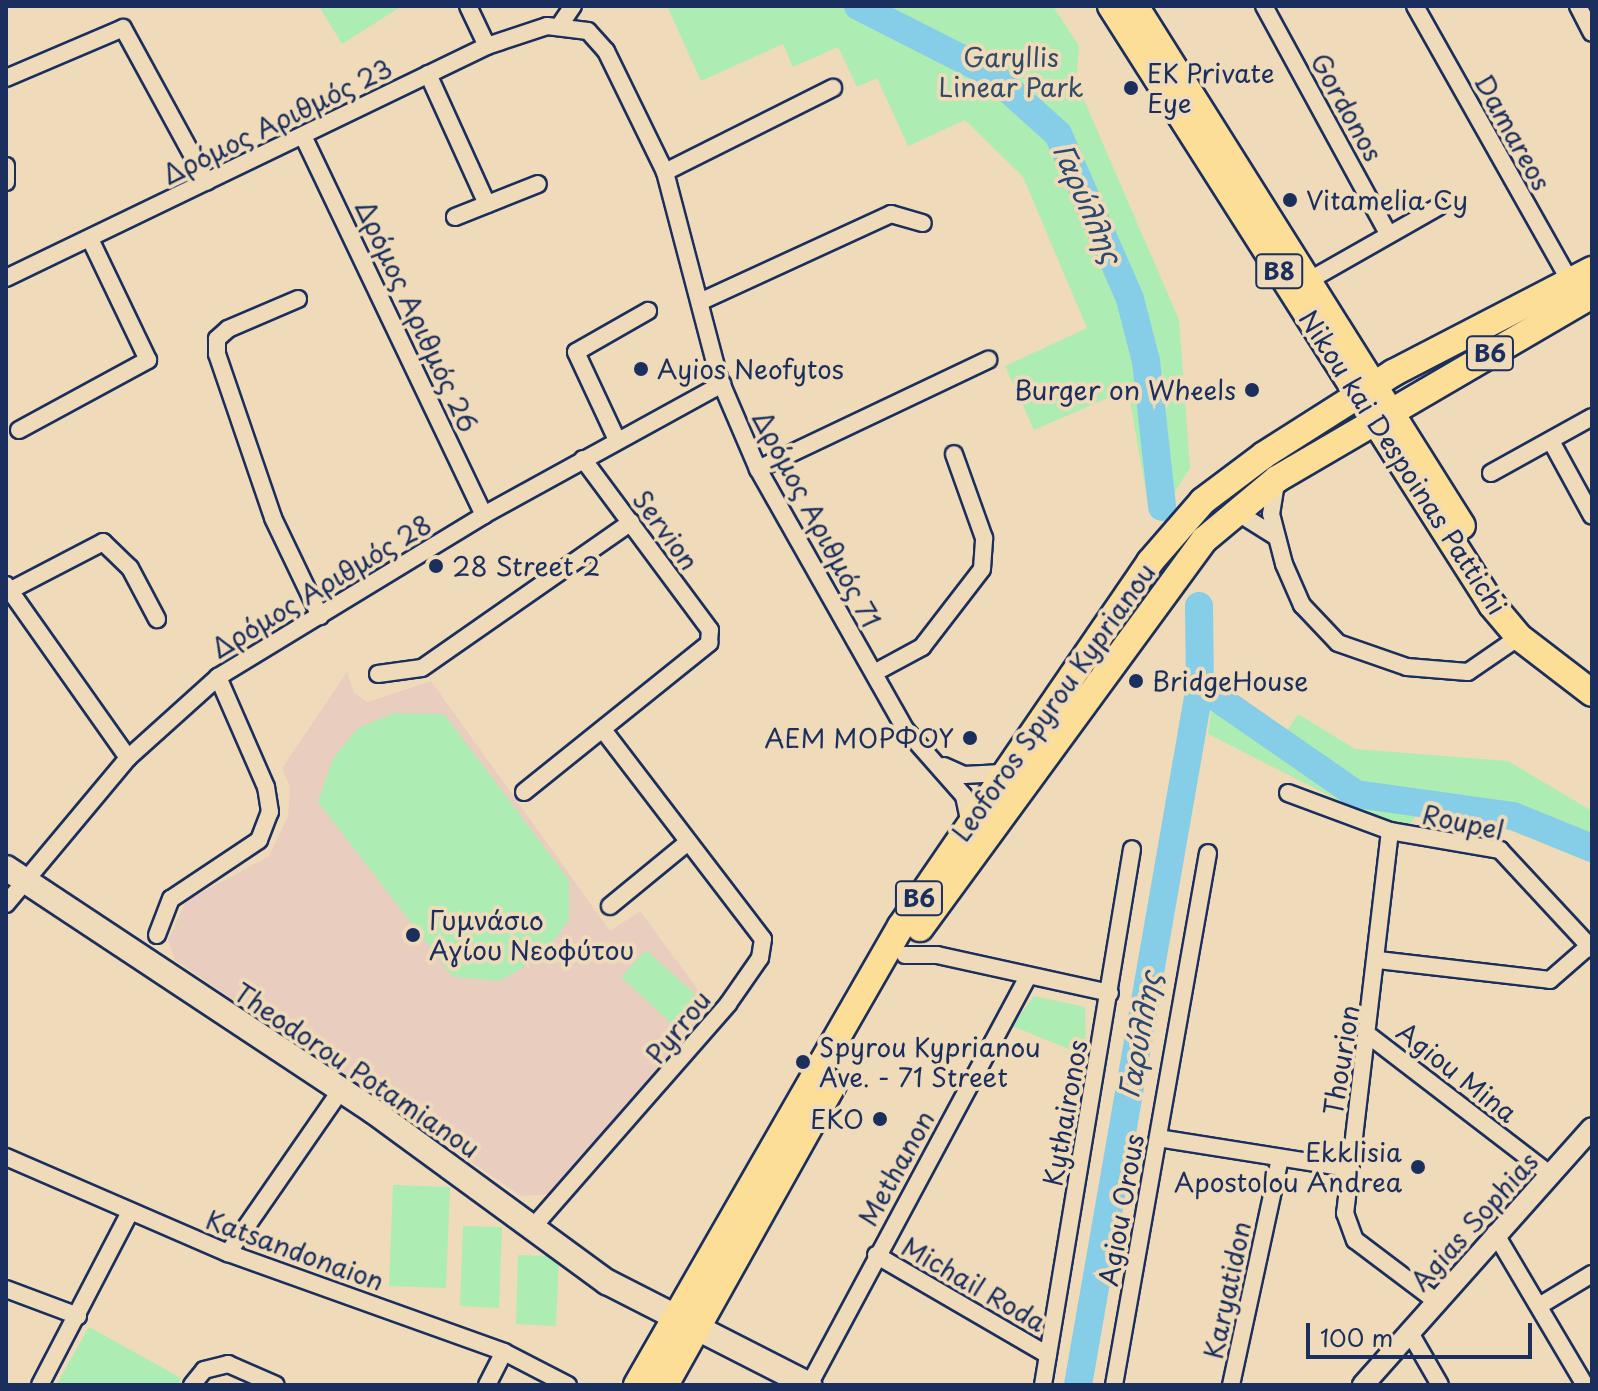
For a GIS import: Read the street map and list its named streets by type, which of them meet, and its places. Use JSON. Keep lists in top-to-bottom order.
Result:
{
  "streets": {
    "main road": [
      "B8",
      "B6",
      "Nikou kai Despoinas Pattichi",
      "Leoforos Spyrou Kyprianou",
      "Theodorou Potamianou"
    ],
    "street": [
      "Gordonos",
      "Δρόμος Αριθμός 23",
      "Damareos",
      "Δρόμος Αριθμός 26",
      "Δρόμος Αριθμός 71",
      "Servion",
      "Δρόμος Αριθμός 28",
      "Roupel",
      "Pyrrou",
      "Thourion",
      "Agiou Mina",
      "Kythaironos",
      "Methanon",
      "Agiou Orous",
      "Agias Sophias",
      "Katsandonaion",
      "Michail Roda",
      "Karyatidon"
    ]
  },
  "crossings": [
    ["Δρόμος Αριθμός 23", "Δρόμος Αριθμός 26"],
    ["Δρόμος Αριθμός 23", "Δρόμος Αριθμός 71"],
    ["Damareos", "Leoforos Spyrou Kyprianou"],
    ["Δρόμος Αριθμός 26", "Δρόμος Αριθμός 28"],
    ["Nikou kai Despoinas Pattichi", "Leoforos Spyrou Kyprianou"],
    ["Δρόμος Αριθμός 71", "Δρόμος Αριθμός 28"],
    ["Δρόμος Αριθμός 71", "Leoforos Spyrou Kyprianou"],
    ["Servion", "Δρόμος Αριθμός 28"],
    ["Servion", "Pyrrou"],
    ["Δρόμος Αριθμός 28", "Theodorou Potamianou"],
    ["Leoforos Spyrou Kyprianou", "Theodorou Potamianou"],
    ["Roupel", "Thourion"],
    ["Pyrrou", "Theodorou Potamianou"],
    ["Thourion", "Agiou Mina"],
    ["Thourion", "Agias Sophias"],
    ["Theodorou Potamianou", "Methanon"],
    ["Agiou Mina", "Agias Sophias"],
    ["Kythaironos", "Michail Roda"],
    ["Methanon", "Michail Roda"]
  ],
  "water": ["Γαρύλλης"],
  "parks": ["Garyllis Linear Park"],
  "places": [
    "EK Private Eye",
    "Vitamelia Cy",
    "Ayios Neofytos",
    "Burger on Wheels",
    "28 Street 2",
    "BridgeHouse",
    "ΑΕΜ ΜΟΡΦΟΥ",
    "Γυμνάσιο Αγίου Νεοφύτου",
    "Spyrou Kyprianou Ave. - 71 Street",
    "EKO",
    "Ekklisia Apostolou Andrea"
  ],
  "scale_bar": "100 m"
}
